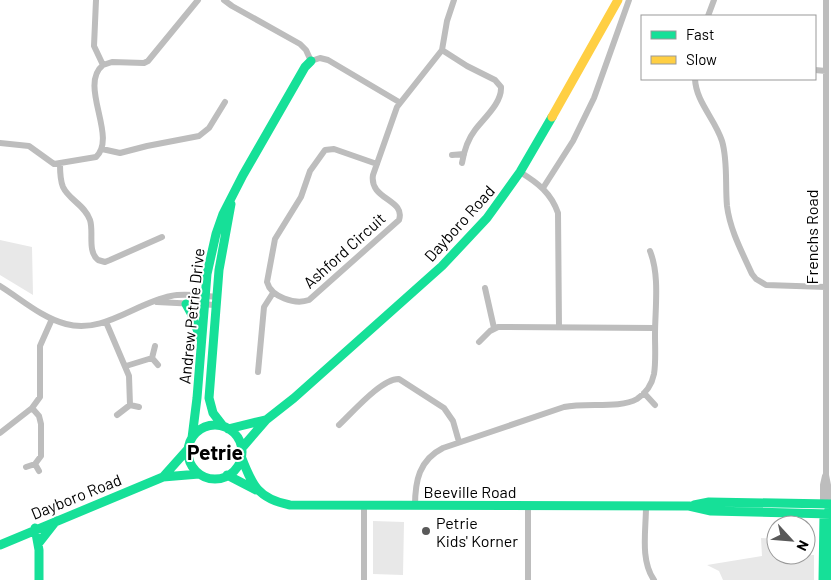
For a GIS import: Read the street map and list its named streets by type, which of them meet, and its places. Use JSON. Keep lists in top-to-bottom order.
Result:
{
  "streets": {
    "main road": [
      "Dayboro Road",
      "Frenchs Road",
      "Andrew Petrie Drive",
      "Beeville Road"
    ],
    "street": ["Ashford Circuit"]
  },
  "crossings": [
    ["Dayboro Road", "Andrew Petrie Drive"],
    ["Dayboro Road", "Beeville Road"],
    ["Frenchs Road", "Beeville Road"],
    ["Andrew Petrie Drive", "Beeville Road"]
  ],
  "districts": ["Petrie"],
  "places": ["Petrie Kids' Korner"],
  "legend": ["Fast", "Slow"],
  "north": "bottom right"
}
